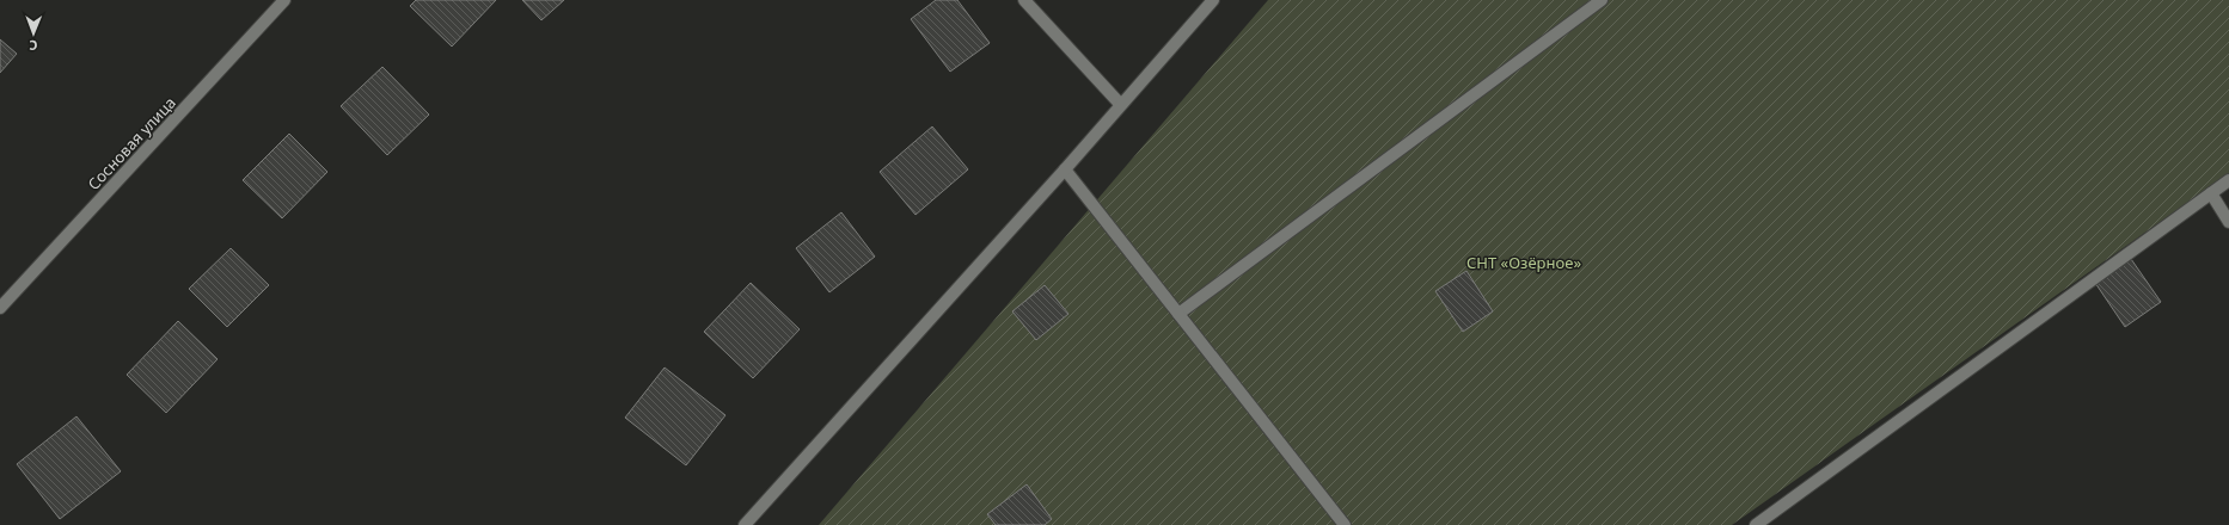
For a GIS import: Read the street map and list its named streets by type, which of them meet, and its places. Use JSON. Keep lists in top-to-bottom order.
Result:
{
  "streets": {
    "street": ["Сосновая улица"]
  },
  "parks": ["СНТ «Озёрное»"],
  "north": "bottom"
}
